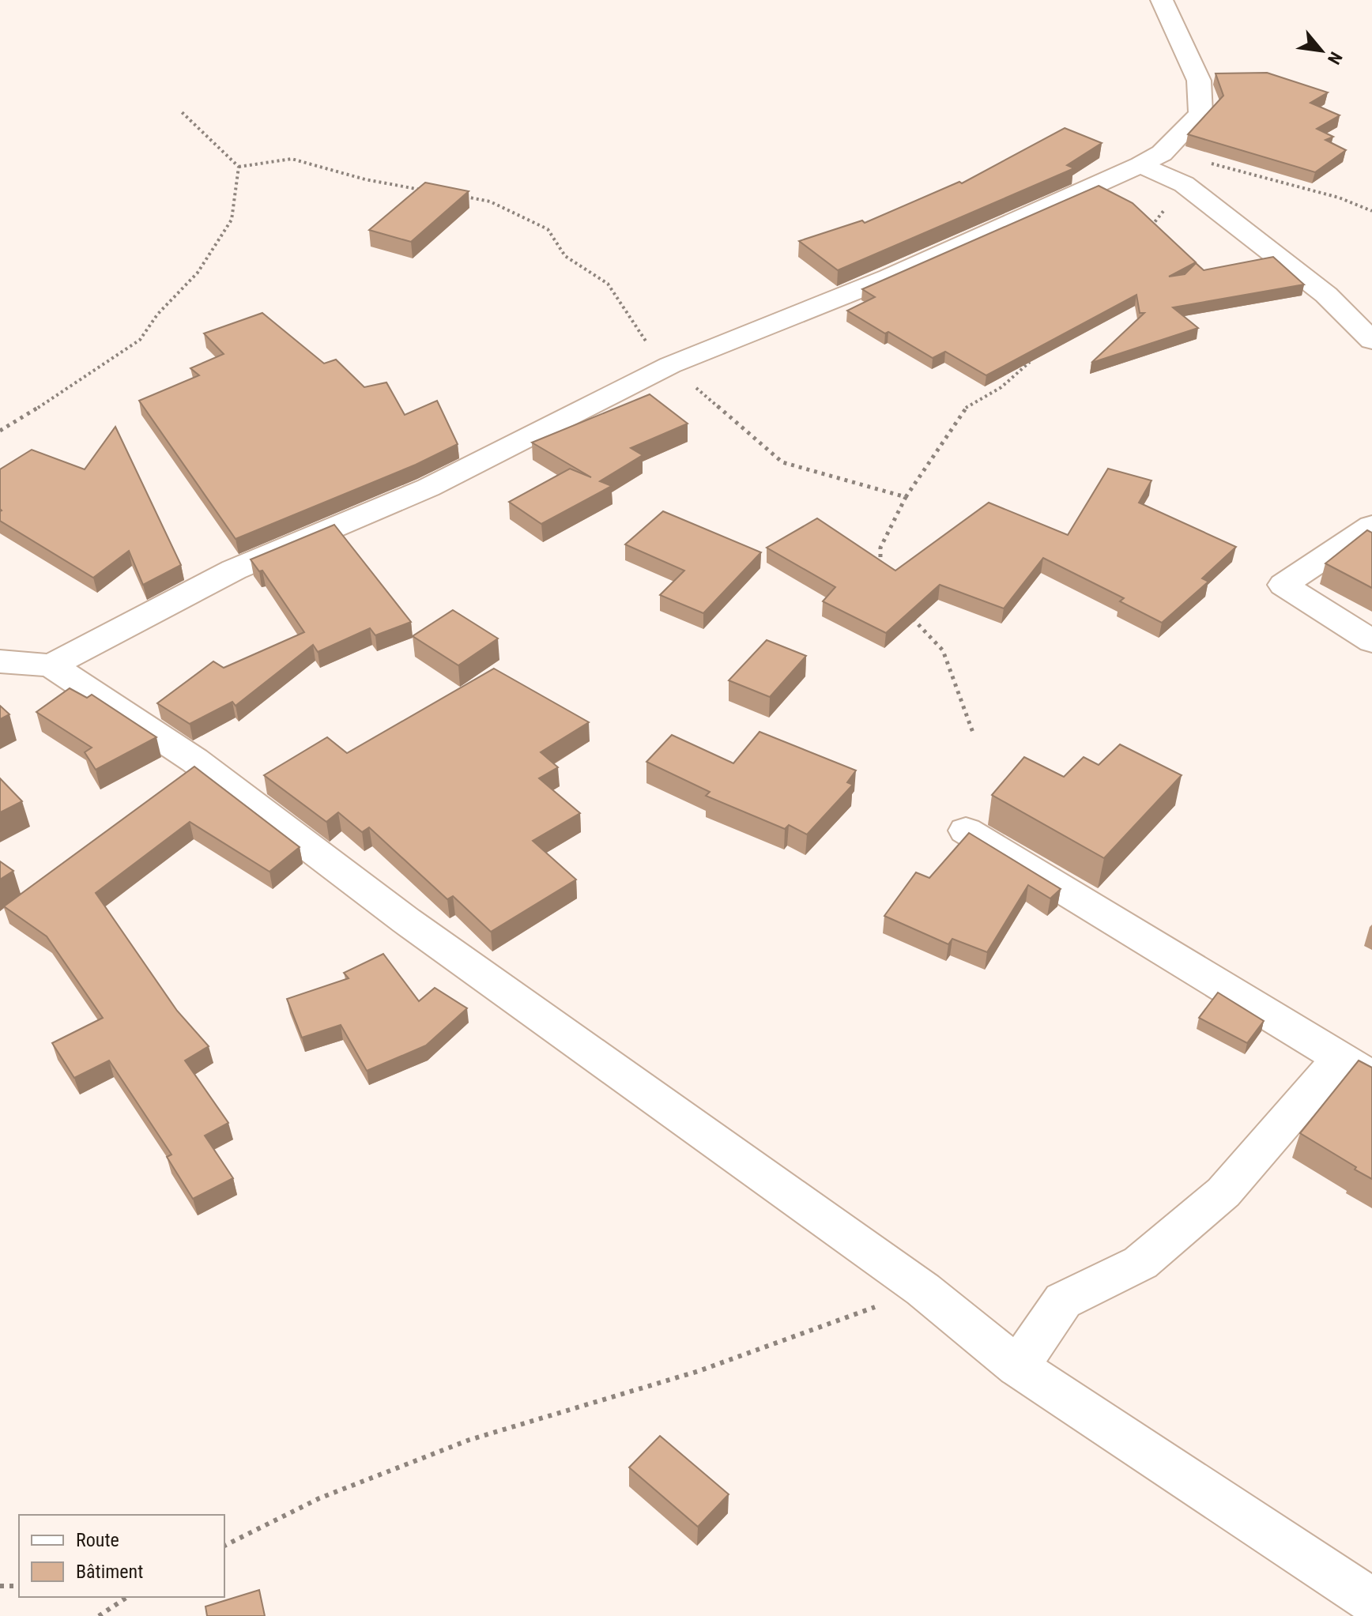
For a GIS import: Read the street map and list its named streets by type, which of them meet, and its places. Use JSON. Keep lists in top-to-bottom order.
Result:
{
  "legend": ["Route", "Bâtiment"],
  "north": "bottom right"
}
